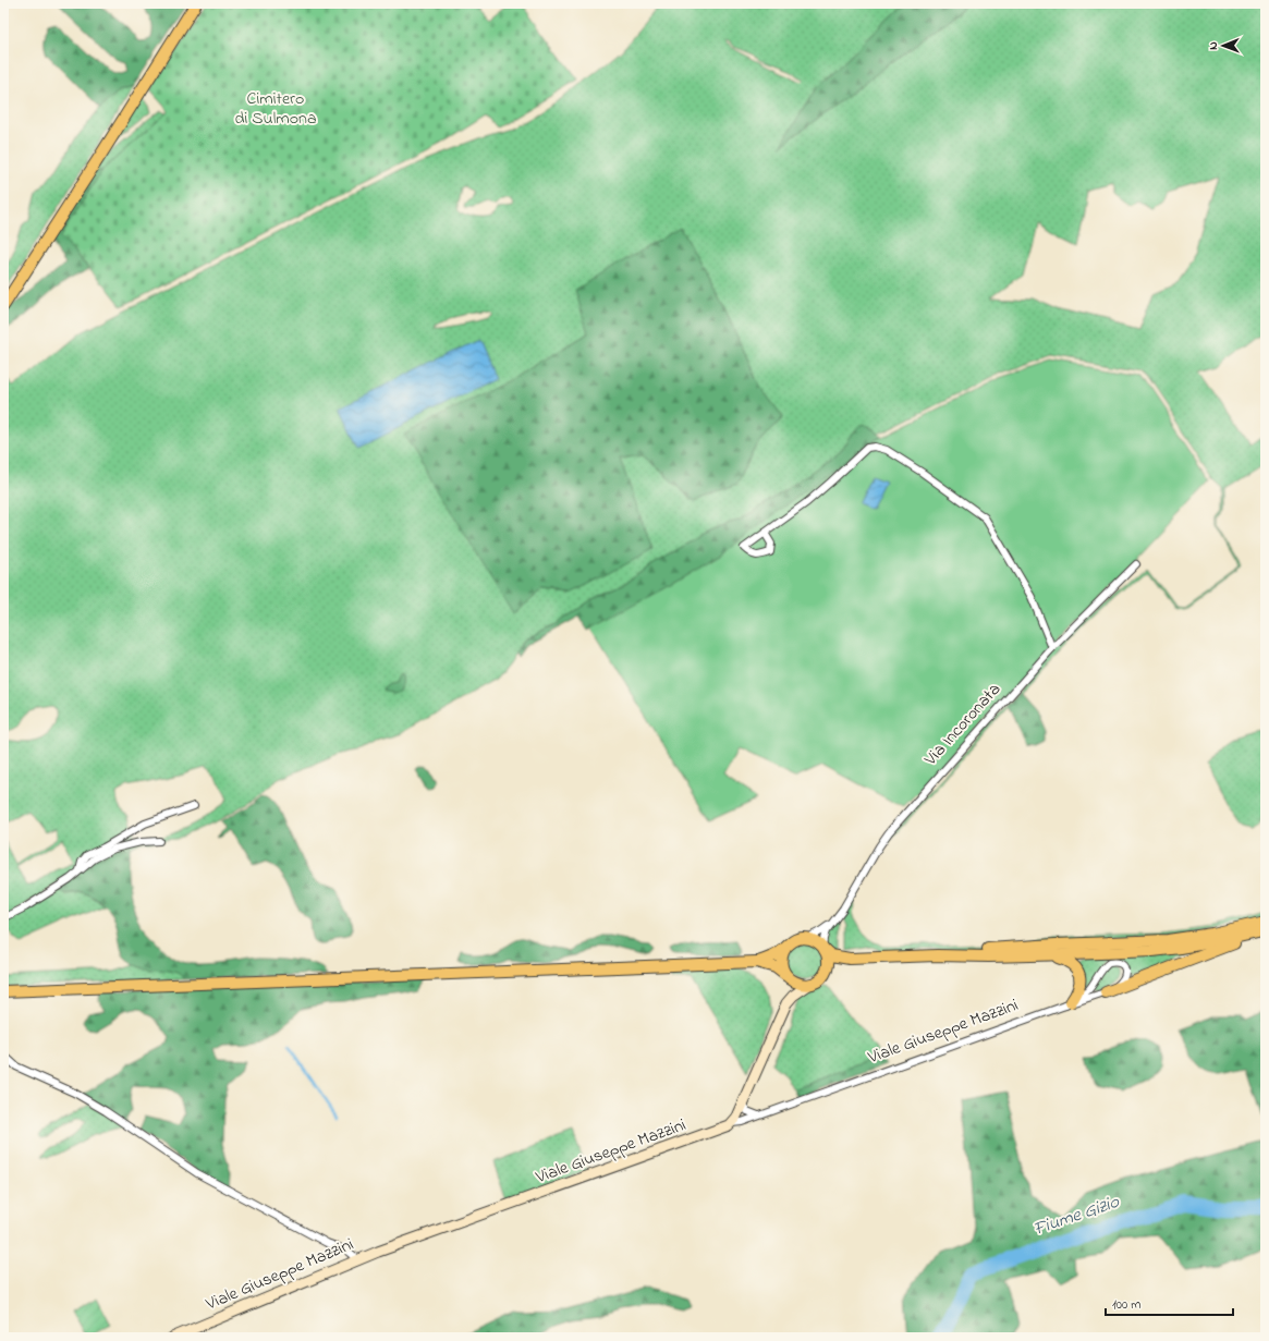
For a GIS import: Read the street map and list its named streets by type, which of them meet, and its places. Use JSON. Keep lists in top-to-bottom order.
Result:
{
  "streets": {
    "main road": ["Viale Giuseppe Mazzini"],
    "street": ["Via Incoronata"]
  },
  "water": ["Fiume Gizio"],
  "parks": ["Cimitero di Sulmona"],
  "scale_bar": "100 m",
  "north": "left"
}
